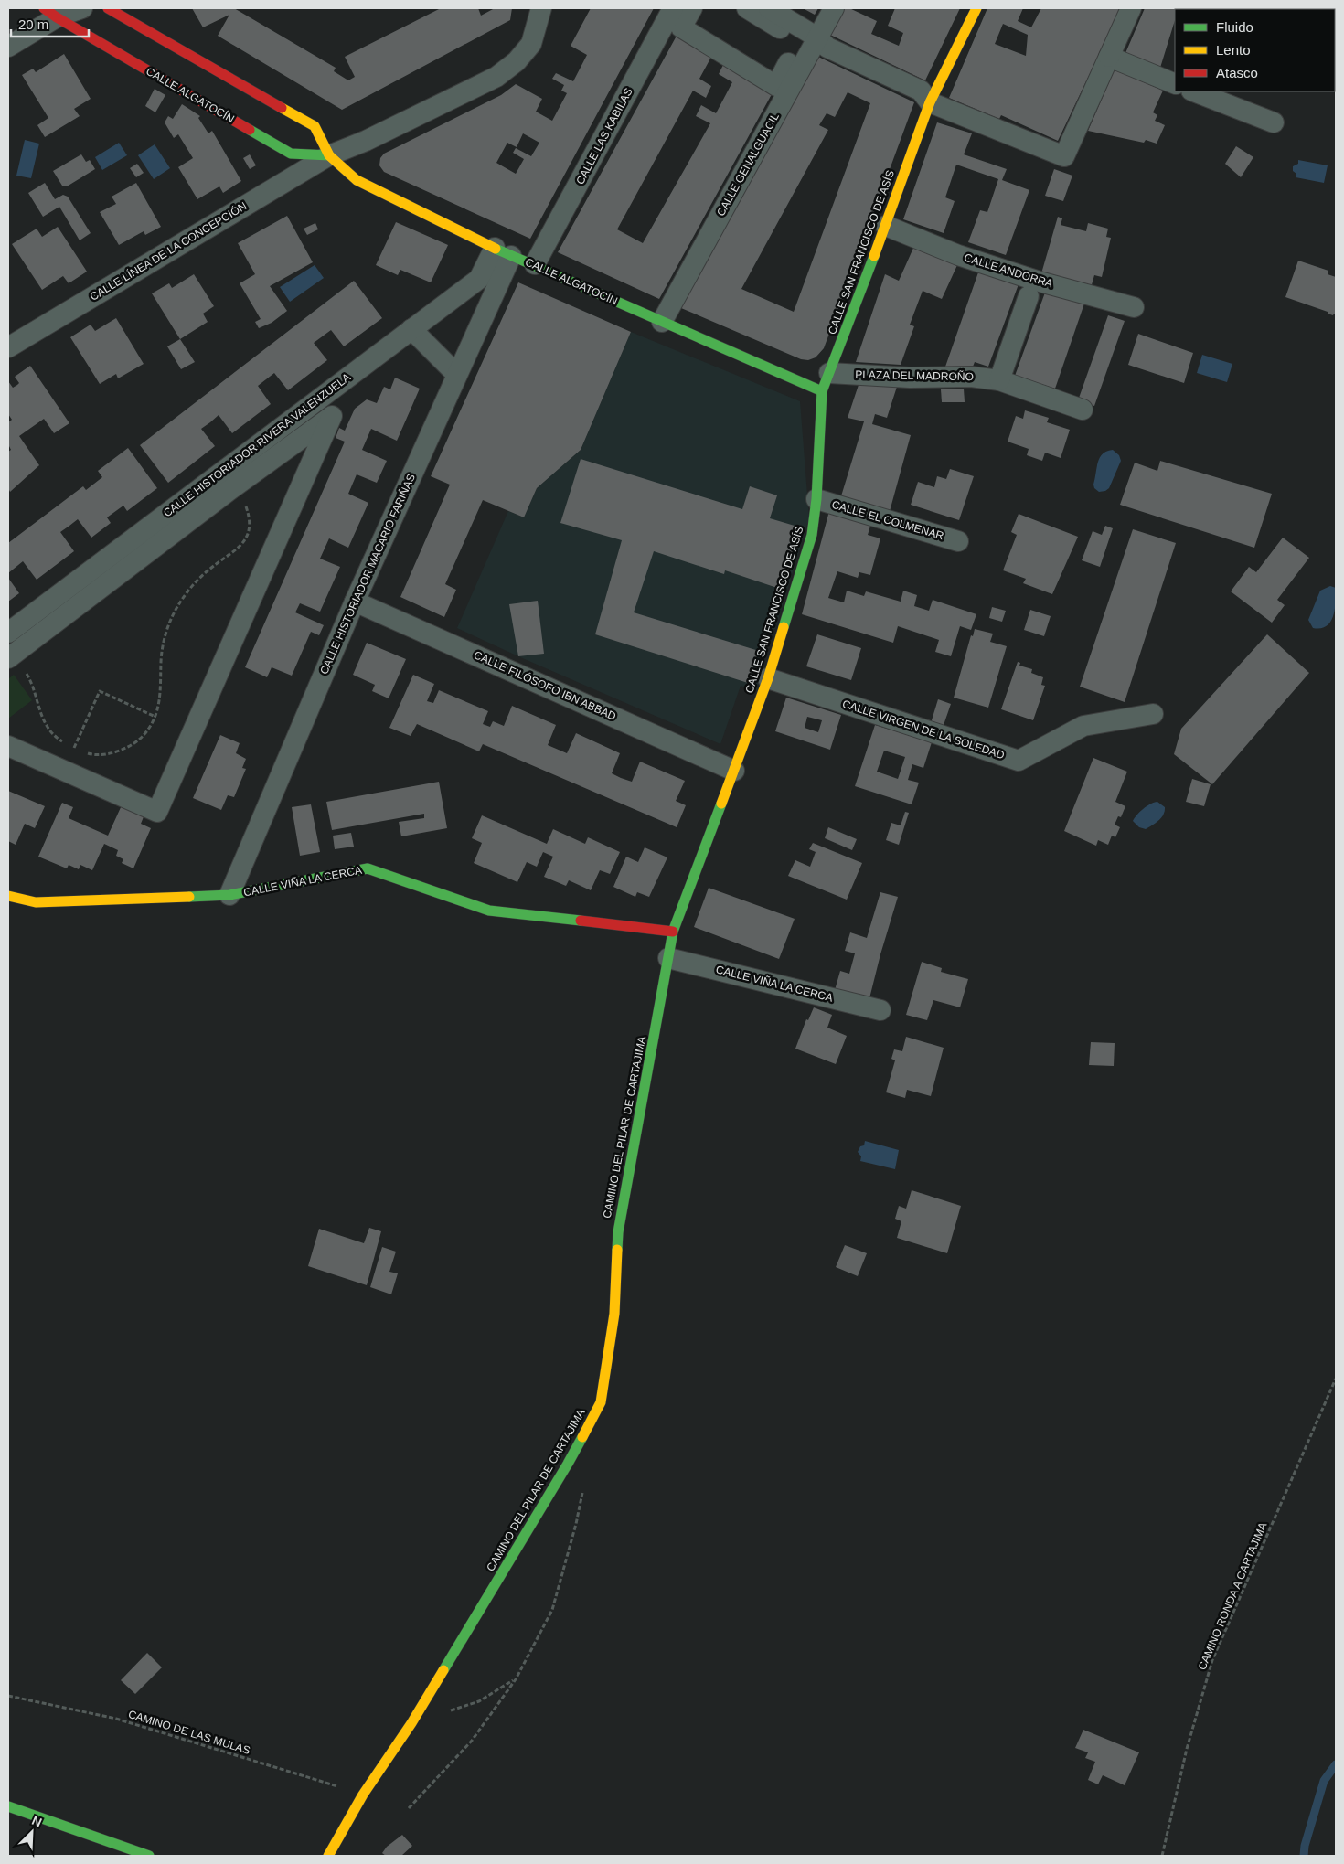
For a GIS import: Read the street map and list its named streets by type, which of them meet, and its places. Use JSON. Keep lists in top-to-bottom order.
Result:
{
  "streets": {
    "street": [
      "CALLE ALGATOCÍN",
      "CALLE LAS KABILAS",
      "CALLE GENALGUACIL",
      "CALLE LÍNEA DE LA CONCEPCIÓN",
      "CALLE SAN FRANCISCO DE ASÍS",
      "CALLE ANDORRA",
      "PLAZA DEL MADROÑO",
      "CALLE HISTORIADOR RIVERA VALENZUELA",
      "CALLE EL COLMENAR",
      "CALLE HISTORIADOR MACARIO FARIÑAS",
      "CALLE FILÓSOFO IBN ABBAD",
      "CALLE VIRGEN DE LA SOLEDAD",
      "CALLE VIÑA LA CERCA",
      "CAMINO DEL PILAR DE CARTAJIMA"
    ],
    "path": ["CAMINO RONDA A CARTAJIMA", "CAMINO DE LAS MULAS"]
  },
  "crossings": [
    ["CALLE ALGATOCÍN", "CALLE LAS KABILAS"],
    ["CALLE ALGATOCÍN", "CALLE GENALGUACIL"],
    ["CALLE ALGATOCÍN", "CALLE LÍNEA DE LA CONCEPCIÓN"],
    ["CALLE ALGATOCÍN", "CALLE SAN FRANCISCO DE ASÍS"],
    ["CALLE ALGATOCÍN", "PLAZA DEL MADROÑO"],
    ["CALLE ALGATOCÍN", "CALLE HISTORIADOR RIVERA VALENZUELA"],
    ["CALLE ALGATOCÍN", "CALLE HISTORIADOR MACARIO FARIÑAS"],
    ["CALLE SAN FRANCISCO DE ASÍS", "CALLE ANDORRA"],
    ["CALLE SAN FRANCISCO DE ASÍS", "PLAZA DEL MADROÑO"],
    ["CALLE SAN FRANCISCO DE ASÍS", "CALLE EL COLMENAR"],
    ["CALLE SAN FRANCISCO DE ASÍS", "CALLE FILÓSOFO IBN ABBAD"],
    ["CALLE SAN FRANCISCO DE ASÍS", "CALLE VIRGEN DE LA SOLEDAD"],
    ["CALLE SAN FRANCISCO DE ASÍS", "CALLE VIÑA LA CERCA"],
    ["CALLE SAN FRANCISCO DE ASÍS", "CAMINO DEL PILAR DE CARTAJIMA"],
    ["CALLE HISTORIADOR RIVERA VALENZUELA", "CALLE HISTORIADOR MACARIO FARIÑAS"],
    ["CALLE HISTORIADOR MACARIO FARIÑAS", "CALLE FILÓSOFO IBN ABBAD"],
    ["CALLE HISTORIADOR MACARIO FARIÑAS", "CALLE VIÑA LA CERCA"],
    ["CALLE VIÑA LA CERCA", "CAMINO DEL PILAR DE CARTAJIMA"],
    ["CAMINO DEL PILAR DE CARTAJIMA", "CAMINO DE LAS MULAS"]
  ],
  "legend": ["Fluido", "Lento", "Atasco"],
  "scale_bar": "20 m",
  "north": "top right"
}
